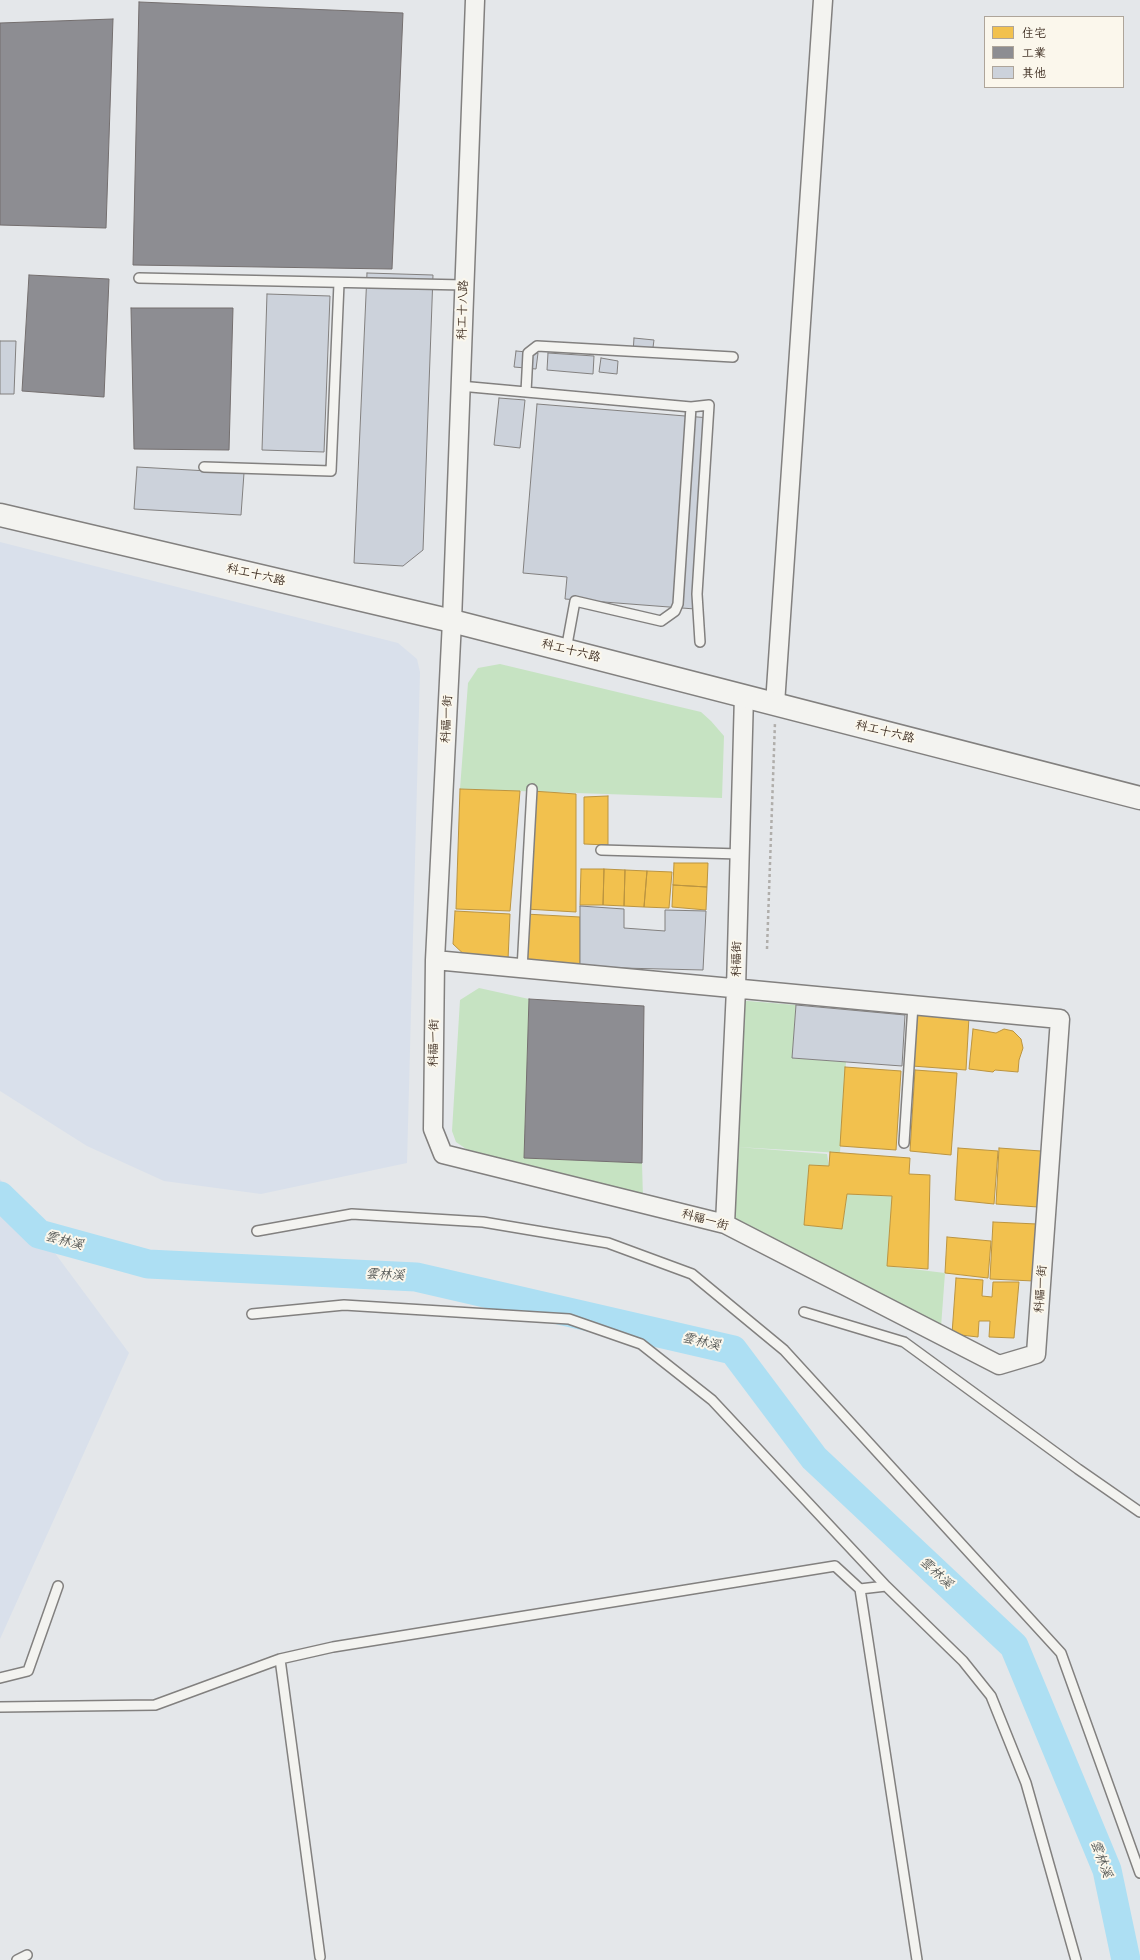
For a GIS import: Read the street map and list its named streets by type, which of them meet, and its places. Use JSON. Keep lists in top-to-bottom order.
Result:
{
  "streets": {
    "street": [
      "科工十八路",
      "科工十六路",
      "科福一街",
      "科福街"
    ]
  },
  "crossings": [
    ["科工十八路", "科工十六路"],
    ["科工十八路", "科福一街"],
    ["科工十六路", "科福一街"],
    ["科工十六路", "科福街"],
    ["科福一街", "科福街"]
  ],
  "water": ["雲林溪"],
  "legend": ["住宅", "工業", "其他"]
}
